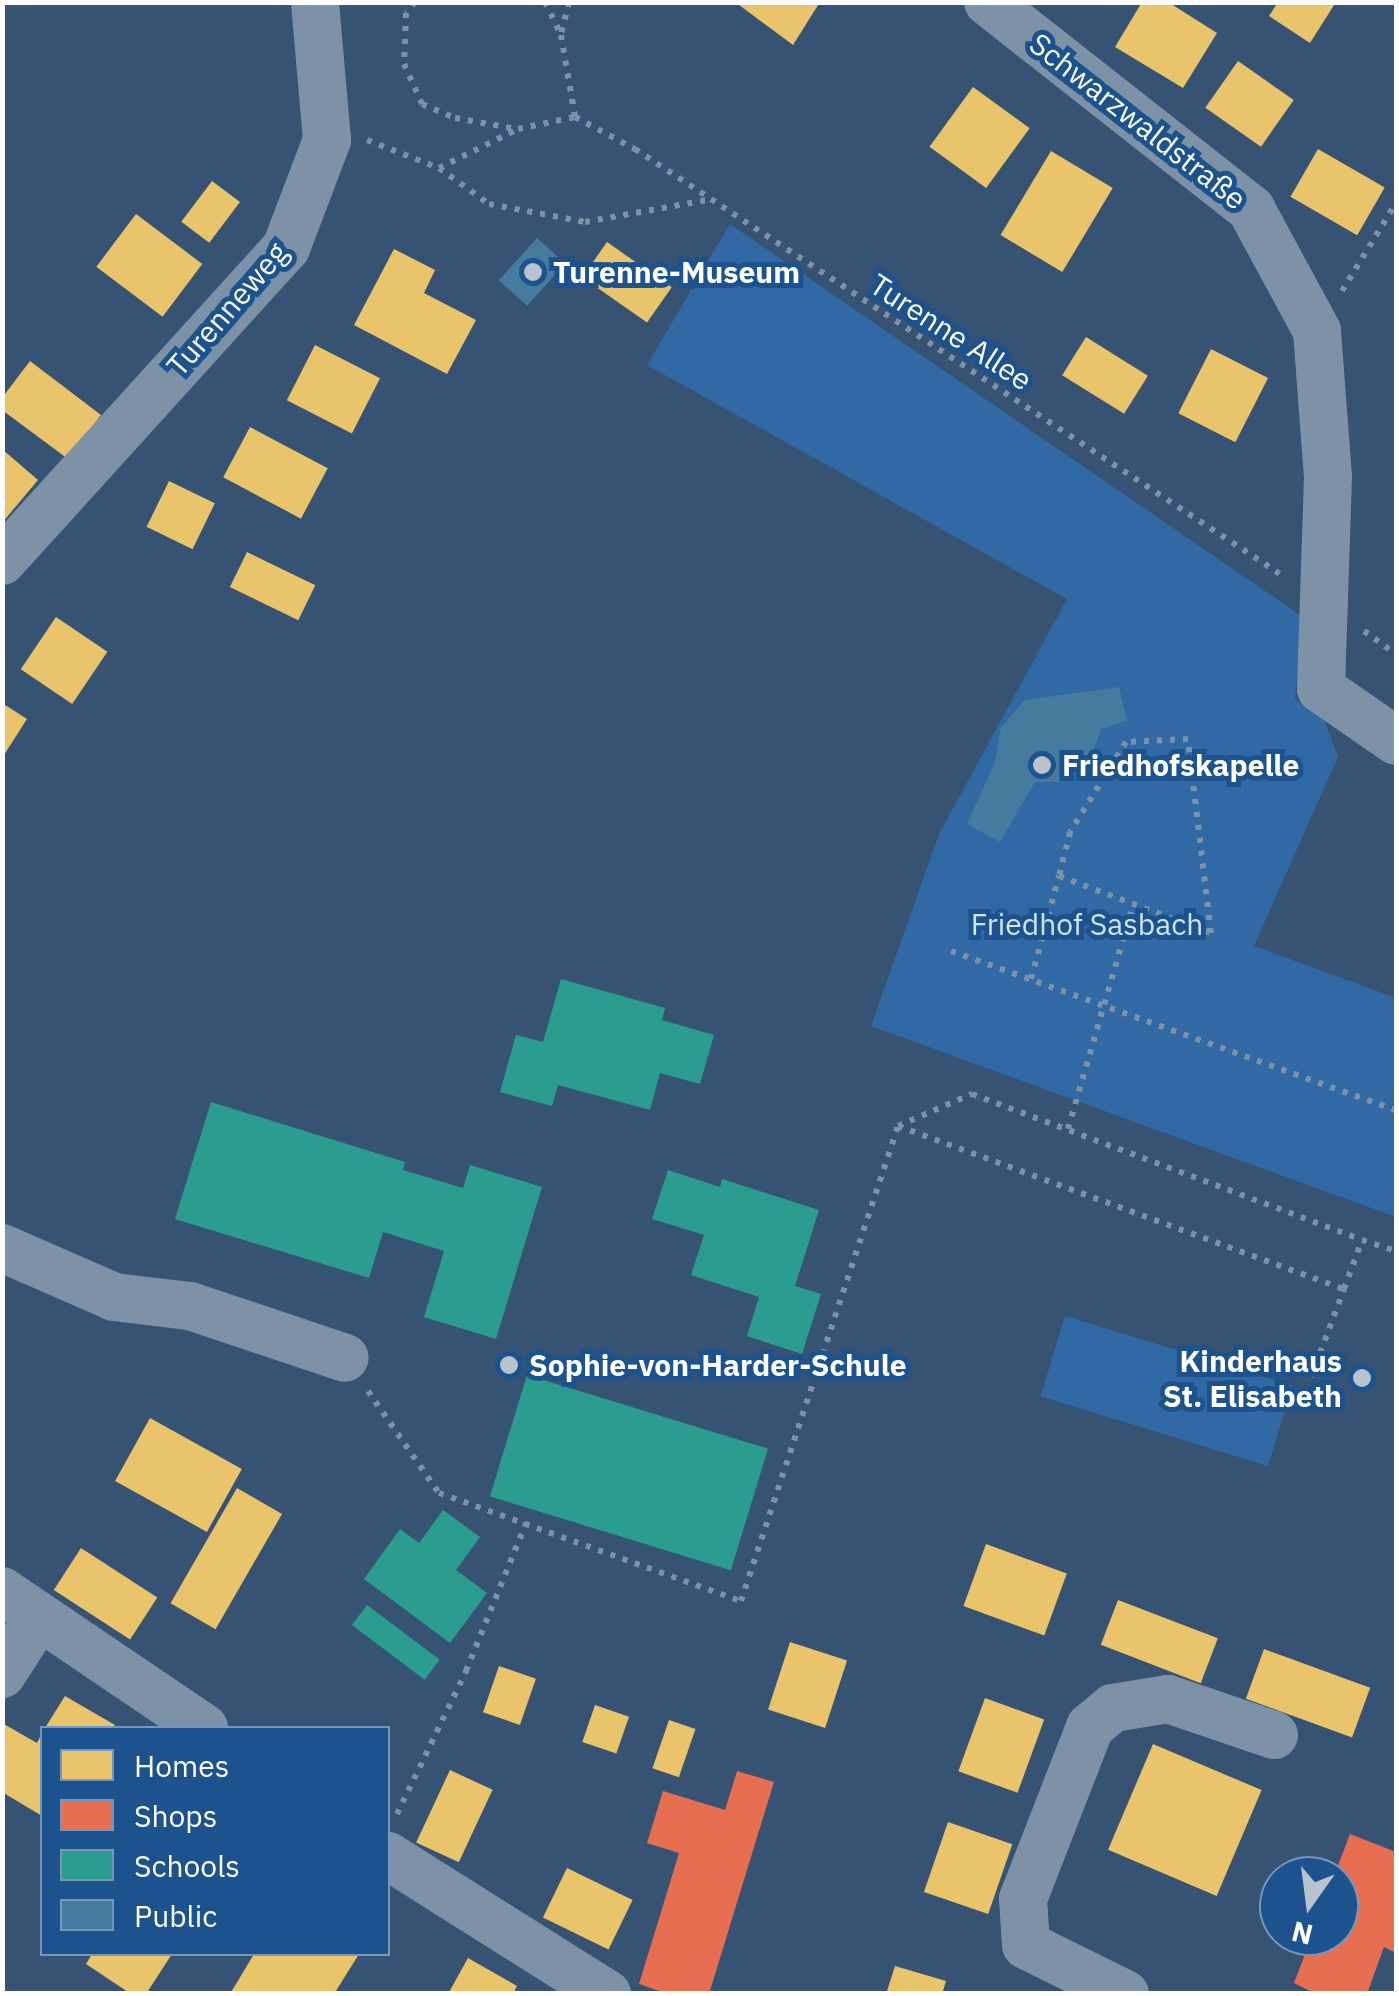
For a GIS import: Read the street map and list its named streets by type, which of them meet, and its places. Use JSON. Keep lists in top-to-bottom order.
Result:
{
  "streets": {
    "street": ["Schwarzwaldstraße", "Turenneweg"],
    "path": ["Turenne Allee"]
  },
  "crossings": [
    ["Schwarzwaldstraße", "Turenne Allee"]
  ],
  "parks": ["Friedhof Sasbach"],
  "places": [
    "Turenne-Museum",
    "Friedhofskapelle",
    "Sophie-von-Harder-Schule",
    "Kinderhaus St. Elisabeth"
  ],
  "legend": [
    "Homes",
    "Shops",
    "Schools",
    "Public"
  ],
  "north": "bottom"
}
